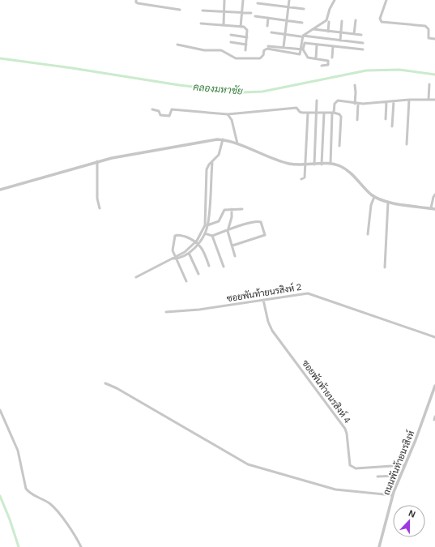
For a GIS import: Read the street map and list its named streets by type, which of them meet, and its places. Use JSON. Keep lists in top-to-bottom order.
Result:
{
  "streets": {
    "street": ["ซอยพันท้ายนรสิงห์ 2", "ซอยพันท้ายนรสิงห์ 4", "ถนนพันท้ายนรสิงห์"]
  },
  "crossings": [
    ["ซอยพันท้ายนรสิงห์ 2", "ซอยพันท้ายนรสิงห์ 4"],
    ["ซอยพันท้ายนรสิงห์ 4", "ถนนพันท้ายนรสิงห์"]
  ],
  "water": ["คลองมหาชัย"],
  "north": "top"
}
